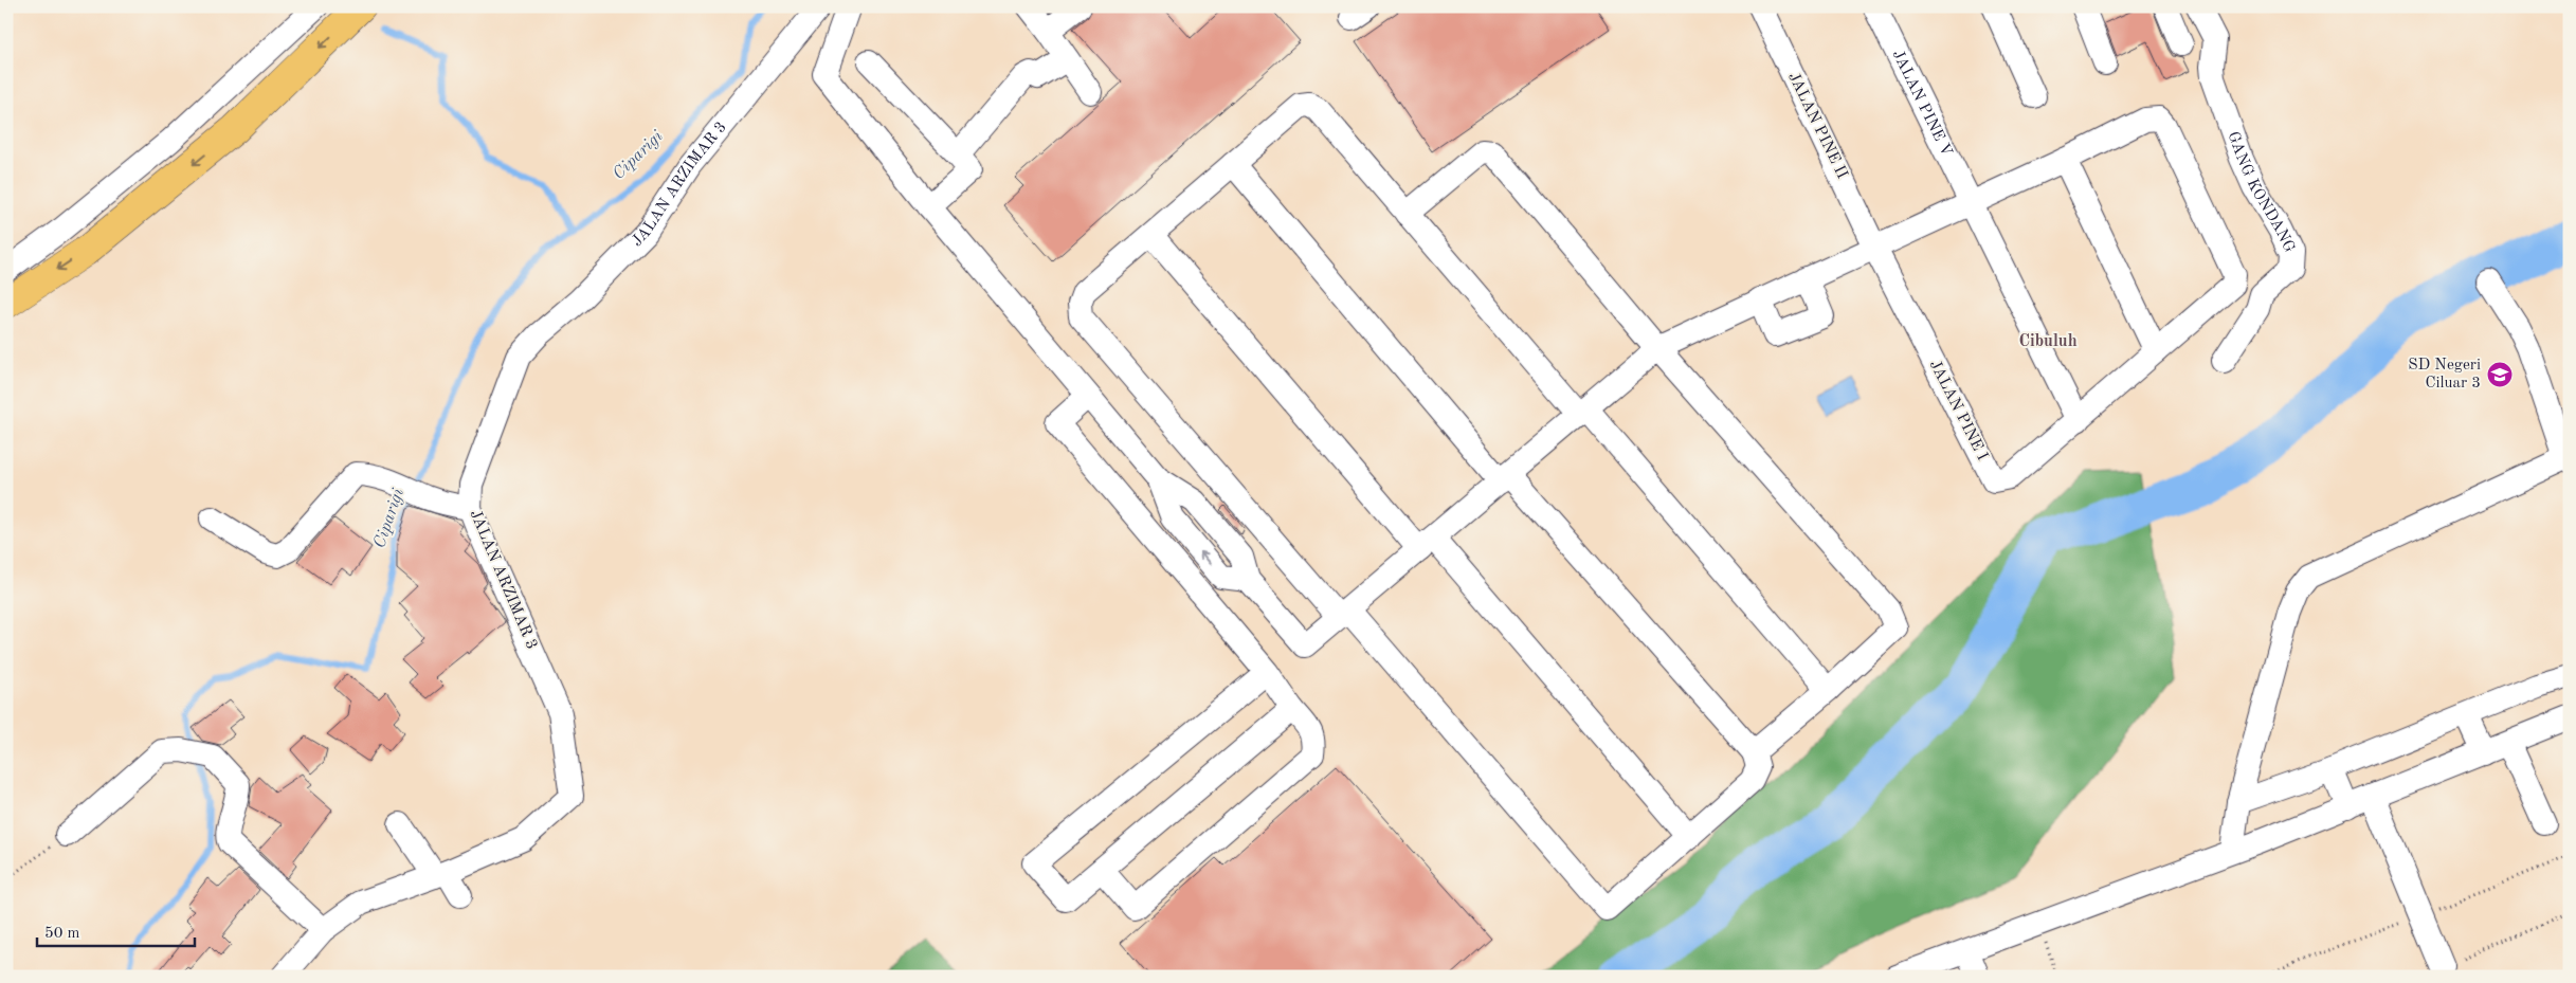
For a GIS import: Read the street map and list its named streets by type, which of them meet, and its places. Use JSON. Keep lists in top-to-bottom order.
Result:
{
  "streets": {
    "street": [
      "JALAN PINE V",
      "JALAN PINE II",
      "JALAN ARZIMAR 3",
      "GANG KONDANG",
      "JALAN PINE I"
    ]
  },
  "crossings": [
    ["JALAN PINE V", "JALAN PINE I"],
    ["JALAN PINE II", "JALAN PINE I"]
  ],
  "districts": ["Cibuluh"],
  "water": ["Ciparigi"],
  "places": {
    "school or university": ["SD Negeri Ciluar 3"]
  },
  "scale_bar": "50 m"
}
